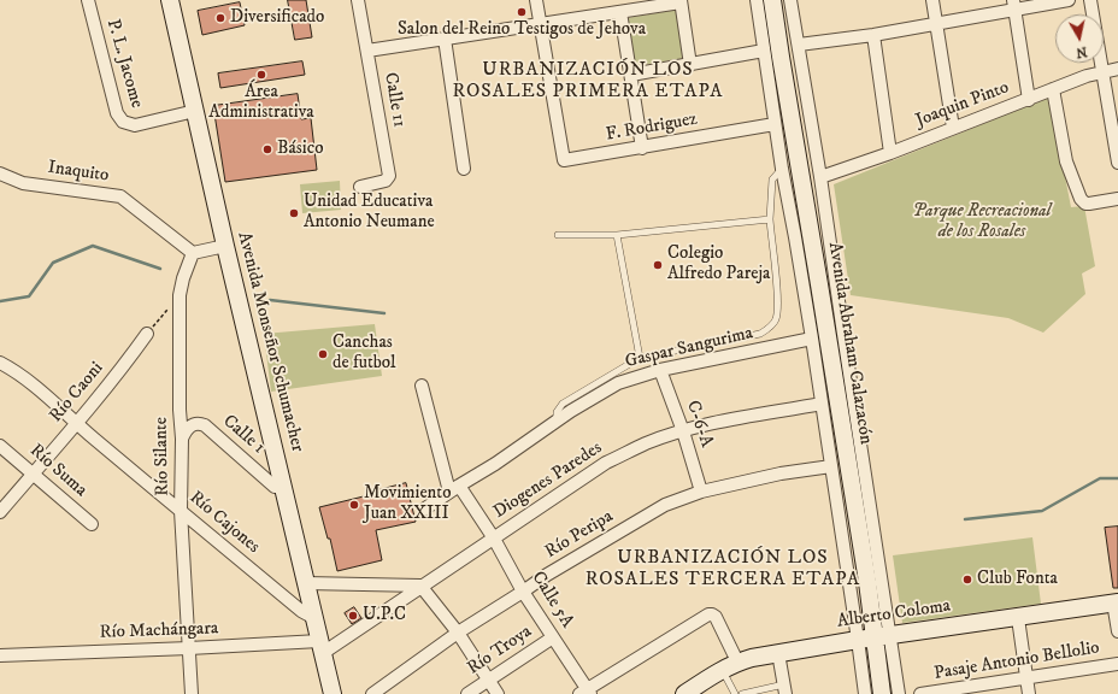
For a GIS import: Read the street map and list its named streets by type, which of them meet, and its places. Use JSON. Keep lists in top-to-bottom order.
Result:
{
  "streets": {
    "street": [
      "P. L. Jacome",
      "Calle 11",
      "Joaquin Pinto",
      "F. Rodriguez",
      "Inaquito",
      "Avenida Monseñor Schumacher",
      "Avenida Abraham Calazacón",
      "Gaspar Sangurima",
      "Río Caoni",
      "C-6-A",
      "Calle 1",
      "Río Silante",
      "Río Suma",
      "Diogenes Paredes",
      "Río Cajones",
      "Río Peripa",
      "Calle 5A",
      "Alberto Coloma",
      "Río Machángara",
      "Río Troya",
      "Pasaje Antonio Bellolio"
    ]
  },
  "crossings": [
    ["P. L. Jacome", "Avenida Monseñor Schumacher"],
    ["Joaquin Pinto", "Avenida Abraham Calazacón"],
    ["F. Rodriguez", "Avenida Abraham Calazacón"],
    ["Inaquito", "Río Silante"],
    ["Avenida Monseñor Schumacher", "Calle 1"],
    ["Avenida Monseñor Schumacher", "Diogenes Paredes"],
    ["Avenida Monseñor Schumacher", "Río Cajones"],
    ["Avenida Monseñor Schumacher", "Río Machángara"],
    ["Avenida Abraham Calazacón", "Gaspar Sangurima"],
    ["Avenida Abraham Calazacón", "Diogenes Paredes"],
    ["Avenida Abraham Calazacón", "Río Peripa"],
    ["Avenida Abraham Calazacón", "Alberto Coloma"],
    ["Gaspar Sangurima", "C-6-A"],
    ["Gaspar Sangurima", "Calle 5A"],
    ["Río Caoni", "Río Suma"],
    ["Río Caoni", "Río Cajones"],
    ["C-6-A", "Diogenes Paredes"],
    ["C-6-A", "Río Peripa"],
    ["Calle 1", "Río Silante"],
    ["Río Silante", "Río Cajones"],
    ["Río Silante", "Río Machángara"],
    ["Diogenes Paredes", "Calle 5A"],
    ["Diogenes Paredes", "Río Machángara"],
    ["Río Peripa", "Calle 5A"],
    ["Calle 5A", "Río Troya"]
  ],
  "districts": ["URBANIZACIÓN LOS ROSALES PRIMERA ETAPA", "URBANIZACIÓN LOS ROSALES TERCERA ETAPA"],
  "parks": ["Parque Recreacional de los Rosales"],
  "places": [
    "Salon del Reino Testigos de Jehova",
    "Diversificado",
    "Área Administrativa",
    "Básico",
    "Unidad Educativa Antonio Neumane",
    "Colegio Alfredo Pareja",
    "Canchas de futbol",
    "Movimiento Juan XXIII",
    "Club Fonta",
    "U.P.C"
  ],
  "north": "bottom"
}
